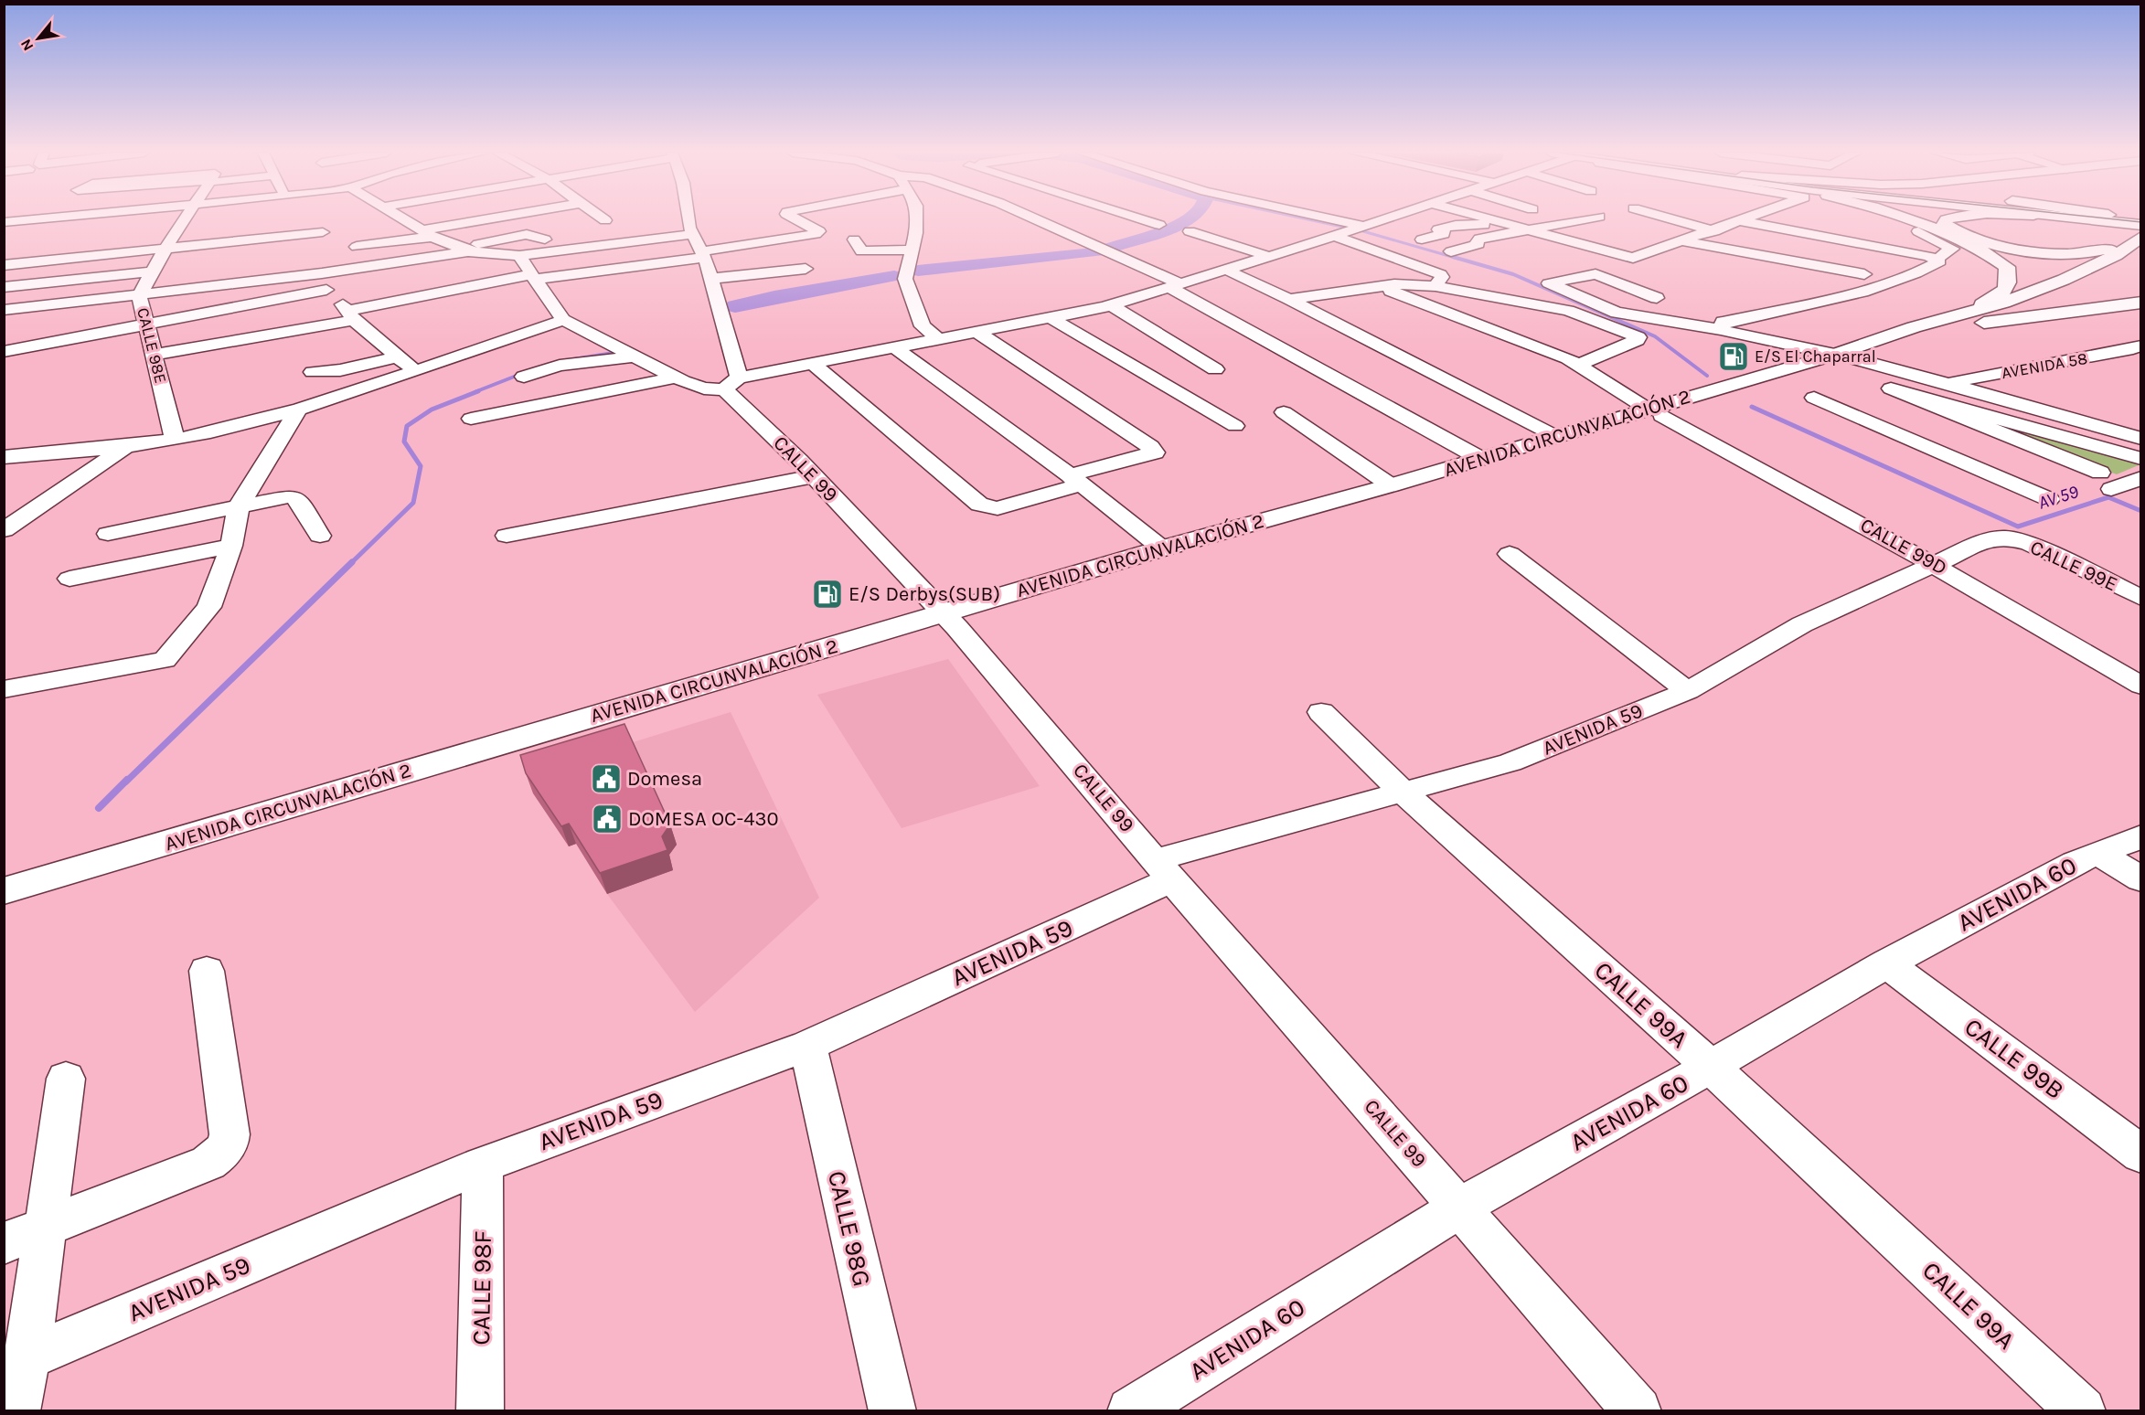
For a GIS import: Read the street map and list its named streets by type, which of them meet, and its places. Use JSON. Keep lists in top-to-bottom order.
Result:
{
  "streets": {
    "main road": ["AVENIDA CIRCUNVALACIÓN 2"],
    "street": [
      "CALLE 98E",
      "AVENIDA 58",
      "CALLE 99",
      "CALLE 99D",
      "CALLE 99E",
      "AVENIDA 59",
      "AVENIDA 60",
      "CALLE 99A",
      "CALLE 99B",
      "CALLE 98G",
      "CALLE 98F"
    ]
  },
  "crossings": [
    ["AVENIDA CIRCUNVALACIÓN 2", "CALLE 99"],
    ["AVENIDA CIRCUNVALACIÓN 2", "CALLE 99D"],
    ["CALLE 99", "AVENIDA 59"],
    ["CALLE 99", "AVENIDA 60"],
    ["CALLE 99D", "AVENIDA 59"],
    ["CALLE 99E", "AVENIDA 59"],
    ["AVENIDA 59", "CALLE 99A"],
    ["AVENIDA 59", "CALLE 98G"],
    ["AVENIDA 59", "CALLE 98F"],
    ["AVENIDA 60", "CALLE 99A"],
    ["AVENIDA 60", "CALLE 99B"]
  ],
  "water": ["AV 59"],
  "places": {
    "fuel station": ["E/S El Chaparral", "E/S Derbys(SUB)"],
    "public building": ["Domesa", "DOMESA OC-430"]
  },
  "north": "bottom left"
}
